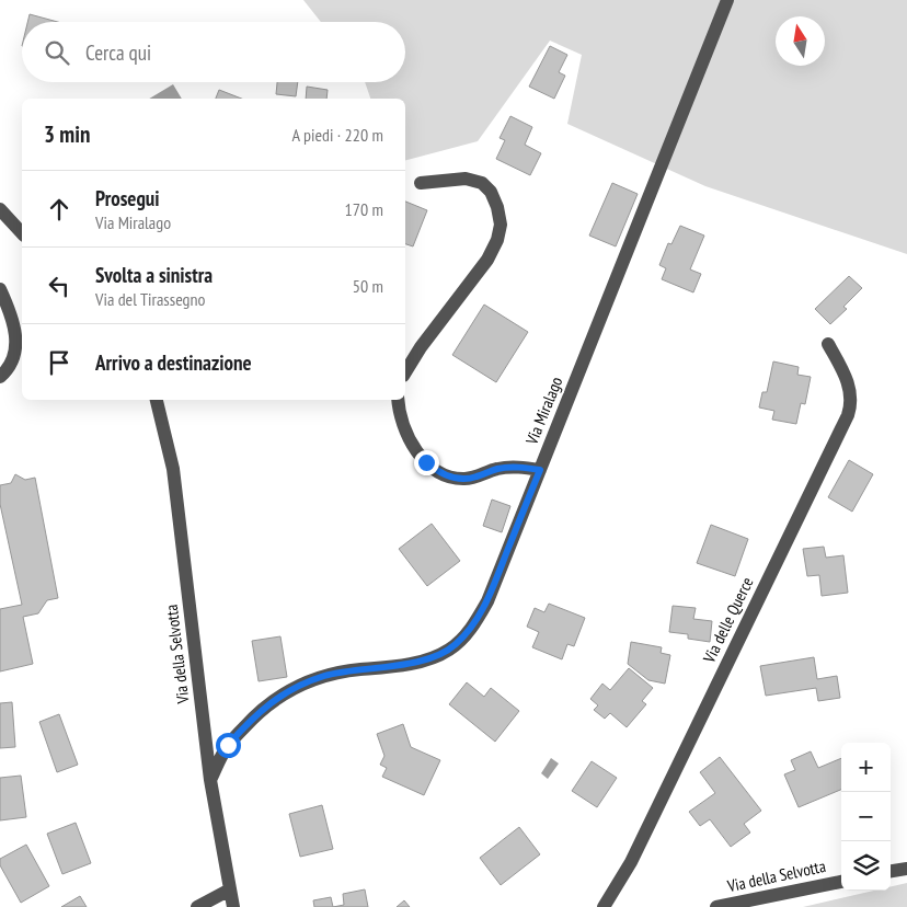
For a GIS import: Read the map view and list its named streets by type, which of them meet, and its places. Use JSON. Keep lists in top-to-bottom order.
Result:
{
  "streets": {
    "street": ["Via Miralago", "Via delle Querce", "Via della Selvotta"]
  },
  "crossings": [
    ["Via Miralago", "Via della Selvotta"]
  ],
  "north": "top",
  "page": {
    "search": "Cerca qui",
    "heading": ["3 min", "A piedi · 220 m"],
    "list": [
      ["Prosegui", "Via Miralago", "170 m"],
      ["Svolta a sinistra", "Via del Tirassegno", "50 m"],
      "Arrivo a destinazione"
    ],
    "map_buttons": ["+", "−"]
  }
}
